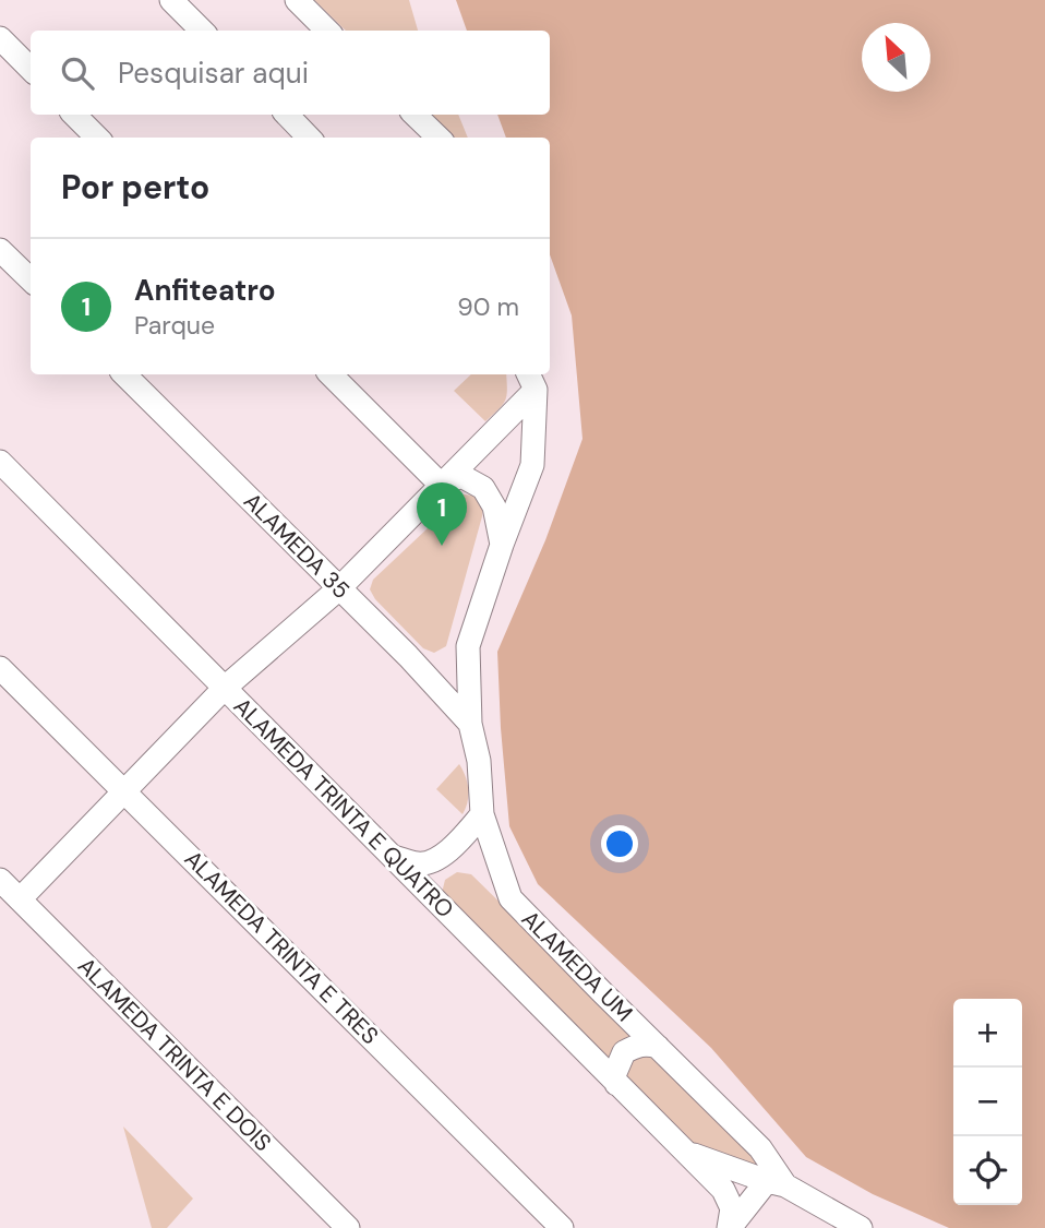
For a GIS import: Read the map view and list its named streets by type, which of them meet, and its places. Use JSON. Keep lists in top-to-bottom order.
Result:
{
  "streets": {
    "street": [
      "ALAMEDA 35",
      "ALAMEDA TRINTA E QUATRO",
      "ALAMEDA TRINTA E TRES",
      "ALAMEDA UM",
      "ALAMEDA TRINTA E DOIS"
    ]
  },
  "crossings": [
    ["ALAMEDA 35", "ALAMEDA UM"],
    ["ALAMEDA TRINTA E QUATRO", "ALAMEDA UM"]
  ],
  "north": "top left",
  "page": {
    "search": "Pesquisar aqui",
    "heading": "Por perto",
    "list": [
      {
        "mark": "1",
        "name": "Anfiteatro",
        "note": "Parque",
        "value": "90 m"
      }
    ],
    "pins": "1",
    "map_buttons": ["+", "−"]
  }
}
